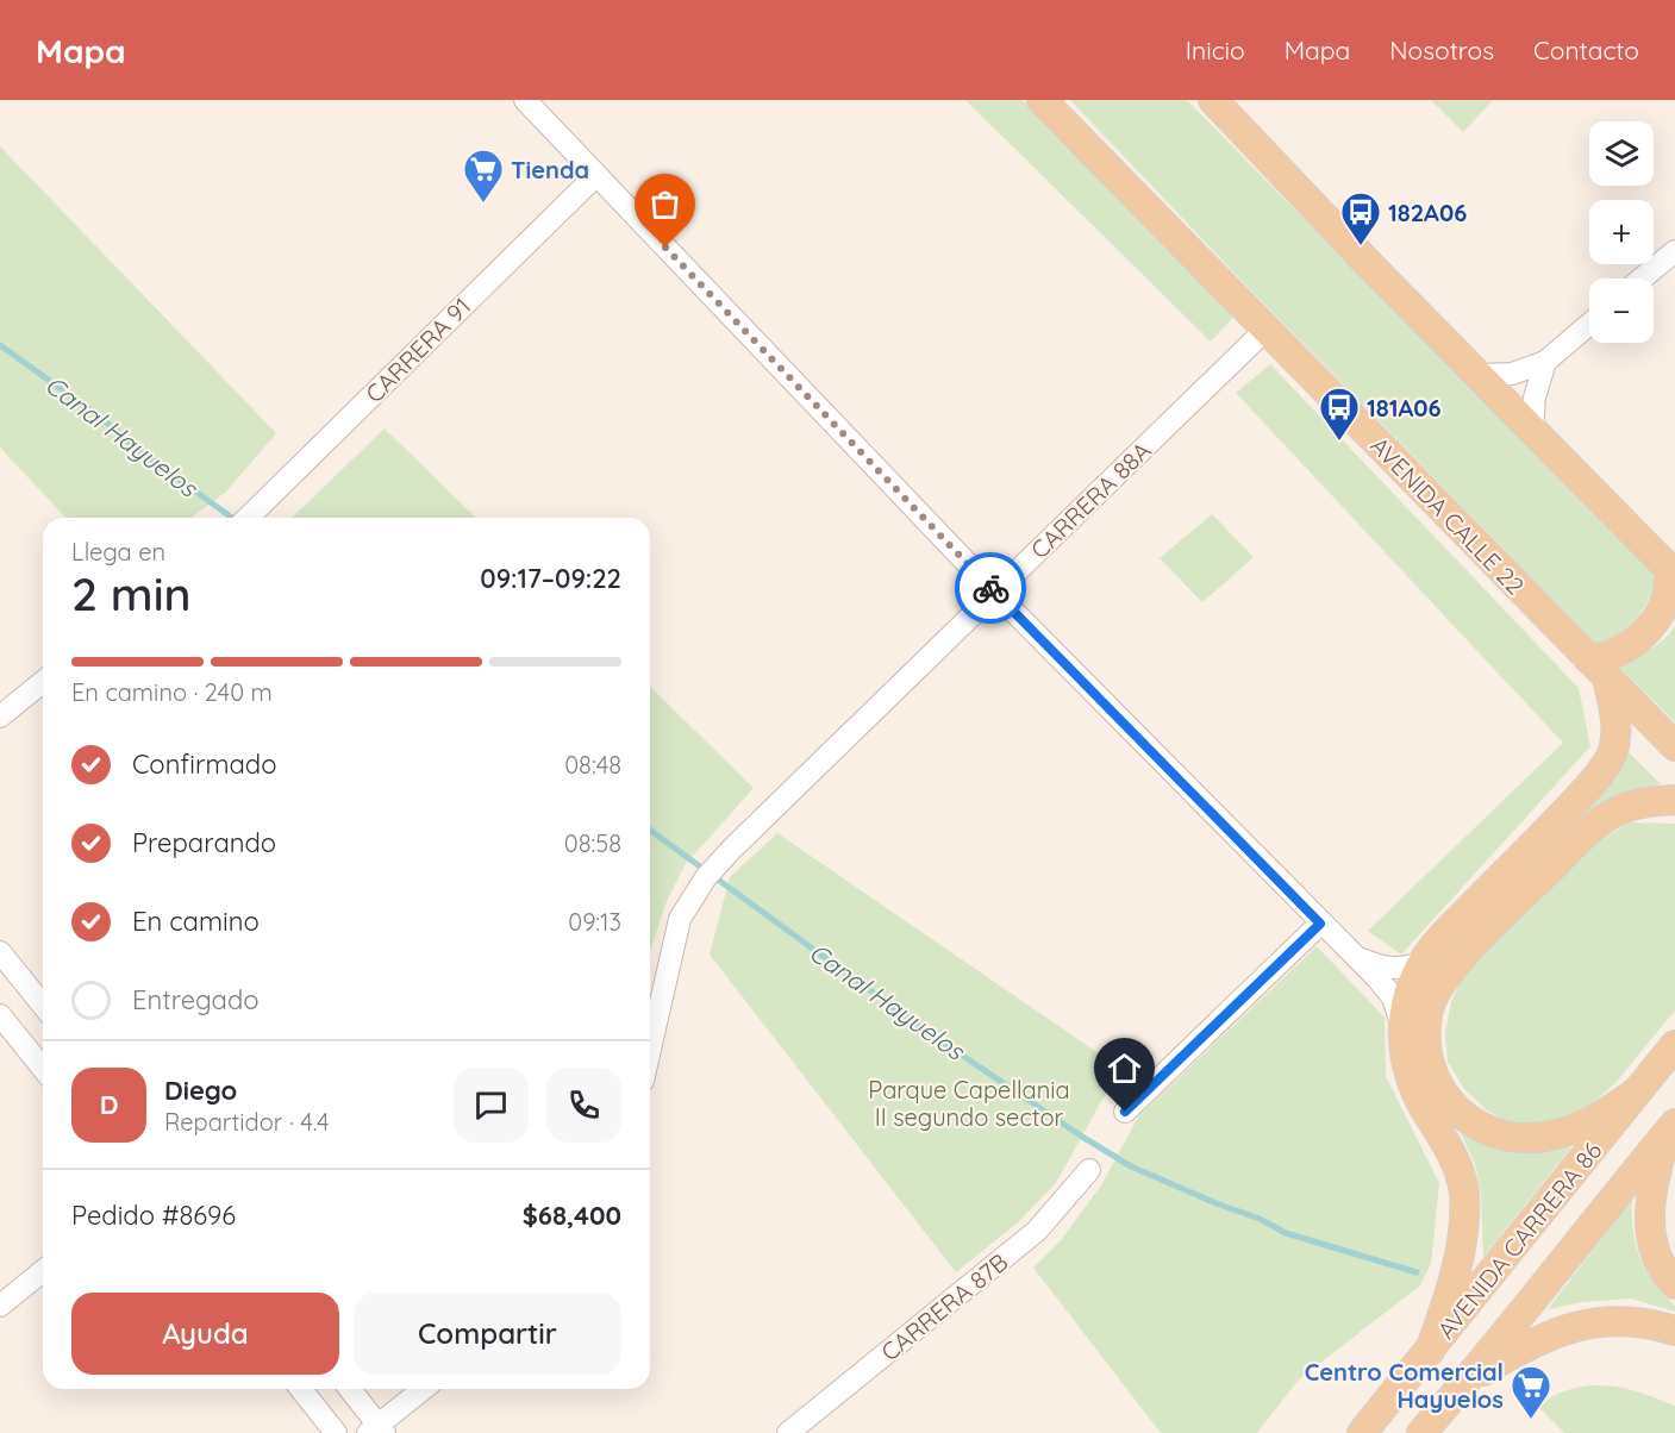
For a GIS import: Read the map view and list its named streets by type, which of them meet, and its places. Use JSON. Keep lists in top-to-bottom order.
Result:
{
  "streets": {
    "main road": ["AVENIDA CALLE 22", "AVENIDA CARRERA 86"],
    "street": ["CARRERA 91", "CARRERA 88A", "CARRERA 87B"]
  },
  "crossings": [
    ["CARRERA 88A", "AVENIDA CALLE 22"]
  ],
  "water": ["Canal Hayuelos"],
  "parks": ["Parque Capellania II segundo sector"],
  "places": {
    "supermarket": ["Tienda", "Centro Comercial Hayuelos"],
    "bus stop": ["182A06", "181A06"]
  },
  "page": {
    "header": "Mapa",
    "nav": [
      "Inicio",
      "Mapa",
      "Nosotros",
      "Contacto"
    ],
    "map_buttons": ["+", "−"],
    "heading": ["2 min", "Llega en", "09:17–09:22"],
    "panel": [
      "Diego",
      "Repartidor · 4.4",
      "Pedido #8696",
      "$68,400"
    ],
    "bar": "En camino · 240 m",
    "list": [
      ["Confirmado", "08:48"],
      ["Preparando", "08:58"],
      ["En camino", "09:13"],
      "Entregado"
    ],
    "round": "D",
    "buttons": ["Ayuda", "Compartir"]
  }
}
